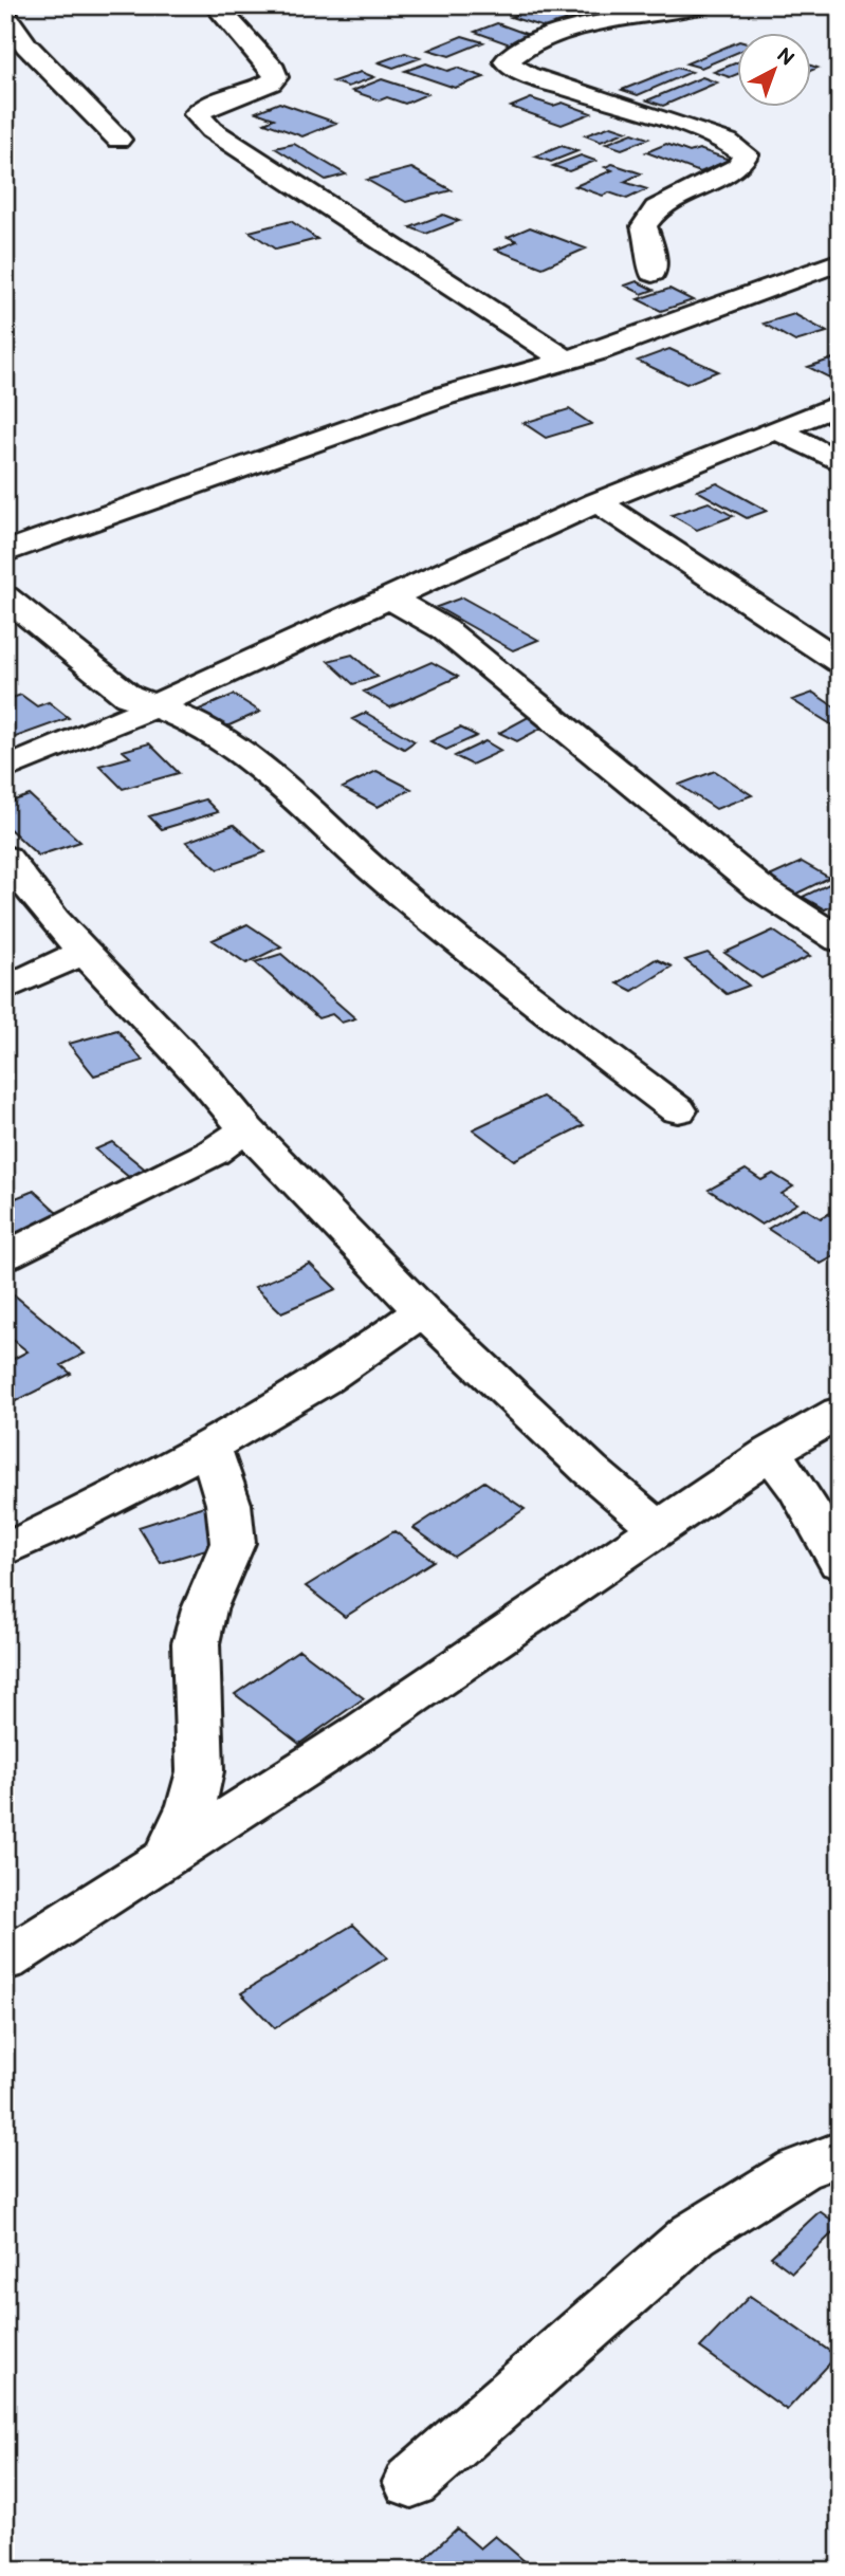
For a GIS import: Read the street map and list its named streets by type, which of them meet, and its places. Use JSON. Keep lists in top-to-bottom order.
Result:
{
  "north": "top right"
}
